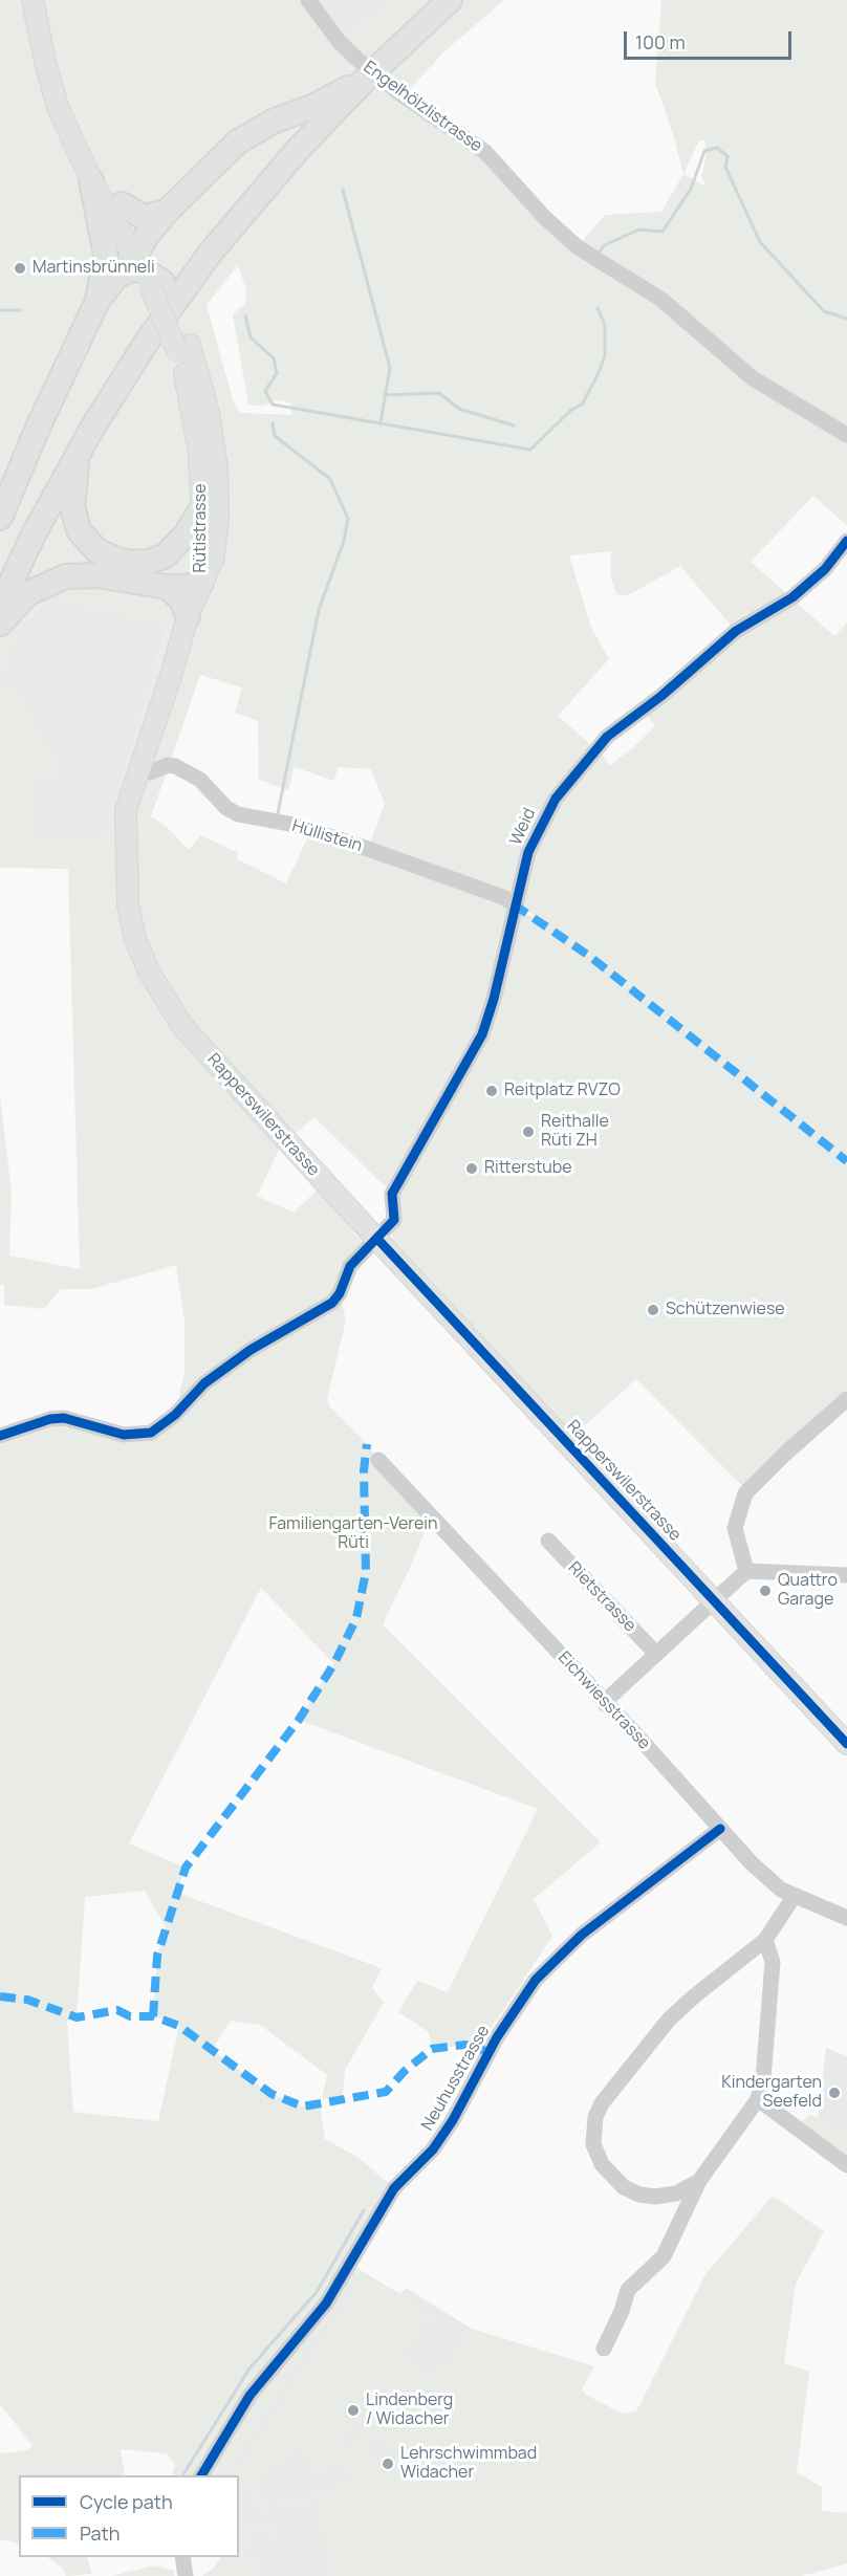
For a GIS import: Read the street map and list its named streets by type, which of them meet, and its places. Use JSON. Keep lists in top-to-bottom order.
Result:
{
  "streets": {
    "main road": ["Rütistrasse", "Rapperswilerstrasse"],
    "street": [
      "Engelhölzlistrasse",
      "Weid",
      "Hüllistein",
      "Rietstrasse",
      "Eichwiesstrasse",
      "Neuhusstrasse"
    ]
  },
  "crossings": [
    ["Rütistrasse", "Rapperswilerstrasse"],
    ["Weid", "Hüllistein"],
    ["Weid", "Rapperswilerstrasse"],
    ["Hüllistein", "Rapperswilerstrasse"],
    ["Eichwiesstrasse", "Neuhusstrasse"]
  ],
  "parks": ["Familiengarten-Verein Rüti"],
  "places": [
    "Martinsbrünneli",
    "Reitplatz RVZO",
    "Reithalle Rüti ZH",
    "Ritterstube",
    "Schützenwiese",
    "Quattro Garage",
    "Kindergarten Seefeld",
    "Lindenberg / Widacher",
    "Lehrschwimmbad Widacher"
  ],
  "legend": ["Cycle path", "Path"],
  "scale_bar": "100 m"
}
